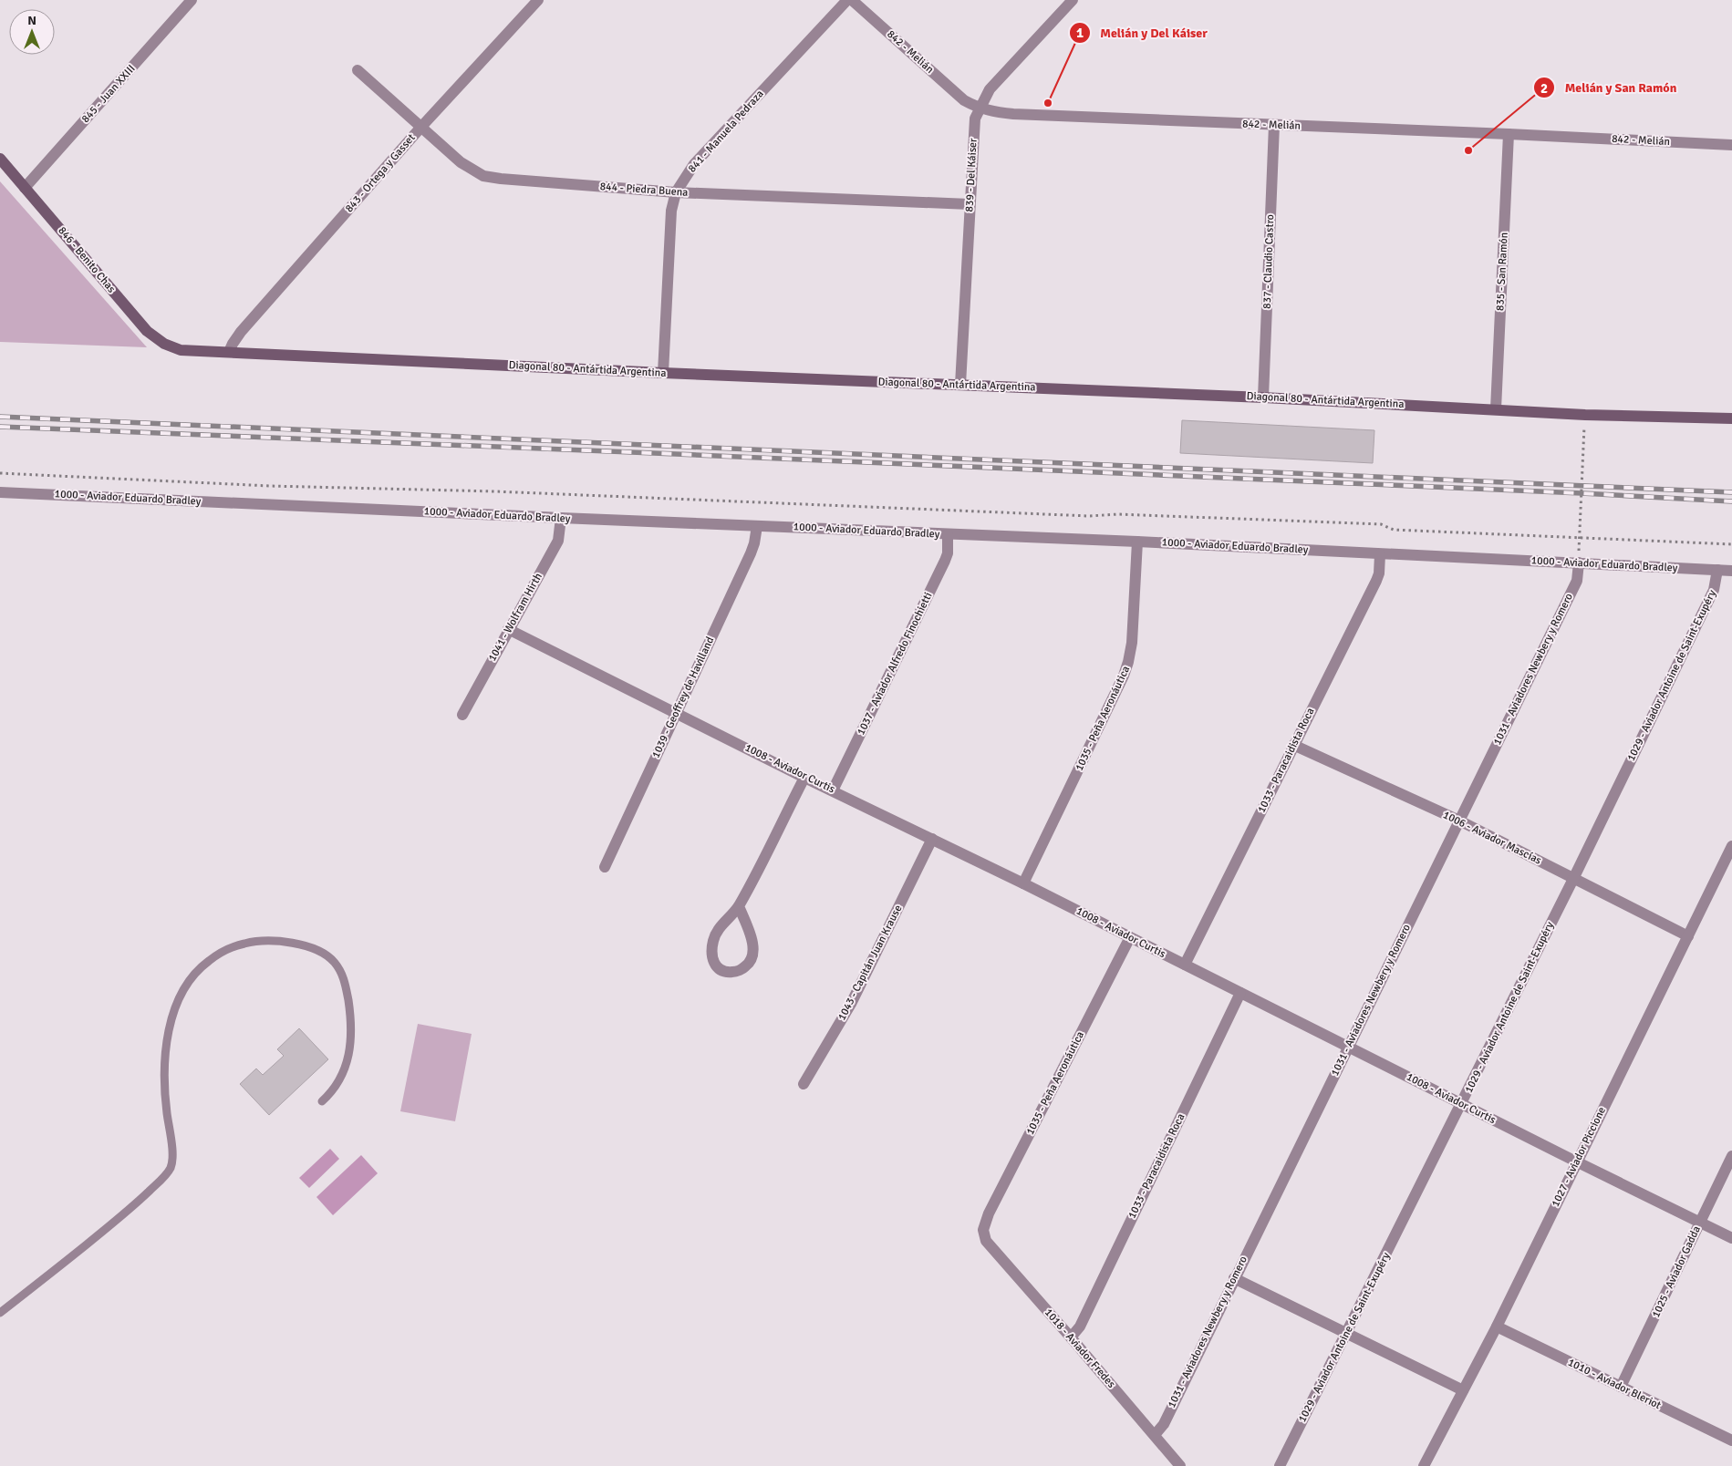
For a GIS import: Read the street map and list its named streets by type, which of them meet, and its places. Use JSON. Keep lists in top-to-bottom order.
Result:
{
  "streets": {
    "main road": ["846 - Benito Chas", "Diagonal 80 - Antártida Argentina"],
    "street": [
      "842 - Melián",
      "845 - Juan XXIII",
      "841 - Manuela Pedraza",
      "843 - Ortega y Gasset",
      "839 - Del Káiser",
      "844 - Piedra Buena",
      "837 - Claudio Castro",
      "835 - San Ramón",
      "1000 - Aviador Eduardo Bradley",
      "1041 - Wolfram Hirth",
      "1037 - Aviador Alfredo Finochietti",
      "1031 - Aviadores Newbery y Romero",
      "1029 - Aviador Antoine de Saint-Exupéry",
      "1039 - Geoffrey de Havilland",
      "1035 - Peña Aeronáutica",
      "1033 - Paracaidista Roca",
      "1008 - Aviador Curtis",
      "1006 - Aviador Mascías",
      "1043 - Capitán Juan Krause",
      "1027 - Aviador Piccione",
      "1025 - Aviador Gadda",
      "1018 - Aviador Fredes",
      "1010 - Aviador Bleriot"
    ]
  },
  "crossings": [
    ["842 - Melián", "839 - Del Káiser"],
    ["842 - Melián", "837 - Claudio Castro"],
    ["842 - Melián", "835 - San Ramón"],
    ["845 - Juan XXIII", "846 - Benito Chas"],
    ["841 - Manuela Pedraza", "844 - Piedra Buena"],
    ["841 - Manuela Pedraza", "Diagonal 80 - Antártida Argentina"],
    ["843 - Ortega y Gasset", "844 - Piedra Buena"],
    ["843 - Ortega y Gasset", "Diagonal 80 - Antártida Argentina"],
    ["839 - Del Káiser", "844 - Piedra Buena"],
    ["839 - Del Káiser", "Diagonal 80 - Antártida Argentina"],
    ["846 - Benito Chas", "Diagonal 80 - Antártida Argentina"],
    ["837 - Claudio Castro", "Diagonal 80 - Antártida Argentina"],
    ["835 - San Ramón", "Diagonal 80 - Antártida Argentina"],
    ["1000 - Aviador Eduardo Bradley", "1041 - Wolfram Hirth"],
    ["1000 - Aviador Eduardo Bradley", "1037 - Aviador Alfredo Finochietti"],
    ["1000 - Aviador Eduardo Bradley", "1031 - Aviadores Newbery y Romero"],
    ["1000 - Aviador Eduardo Bradley", "1029 - Aviador Antoine de Saint-Exupéry"],
    ["1000 - Aviador Eduardo Bradley", "1039 - Geoffrey de Havilland"],
    ["1000 - Aviador Eduardo Bradley", "1035 - Peña Aeronáutica"],
    ["1000 - Aviador Eduardo Bradley", "1033 - Paracaidista Roca"],
    ["1041 - Wolfram Hirth", "1008 - Aviador Curtis"],
    ["1037 - Aviador Alfredo Finochietti", "1008 - Aviador Curtis"],
    ["1031 - Aviadores Newbery y Romero", "1008 - Aviador Curtis"],
    ["1031 - Aviadores Newbery y Romero", "1006 - Aviador Mascías"],
    ["1031 - Aviadores Newbery y Romero", "1018 - Aviador Fredes"],
    ["1029 - Aviador Antoine de Saint-Exupéry", "1008 - Aviador Curtis"],
    ["1029 - Aviador Antoine de Saint-Exupéry", "1006 - Aviador Mascías"],
    ["1039 - Geoffrey de Havilland", "1008 - Aviador Curtis"],
    ["1035 - Peña Aeronáutica", "1008 - Aviador Curtis"],
    ["1035 - Peña Aeronáutica", "1018 - Aviador Fredes"],
    ["1033 - Paracaidista Roca", "1008 - Aviador Curtis"],
    ["1033 - Paracaidista Roca", "1006 - Aviador Mascías"],
    ["1033 - Paracaidista Roca", "1018 - Aviador Fredes"],
    ["1008 - Aviador Curtis", "1043 - Capitán Juan Krause"],
    ["1008 - Aviador Curtis", "1027 - Aviador Piccione"],
    ["1008 - Aviador Curtis", "1025 - Aviador Gadda"],
    ["1006 - Aviador Mascías", "1027 - Aviador Piccione"],
    ["1027 - Aviador Piccione", "1010 - Aviador Bleriot"],
    ["1025 - Aviador Gadda", "1010 - Aviador Bleriot"]
  ],
  "places": ["Melián y Del Káiser", "Melián y San Ramón"],
  "north": "top"
}
